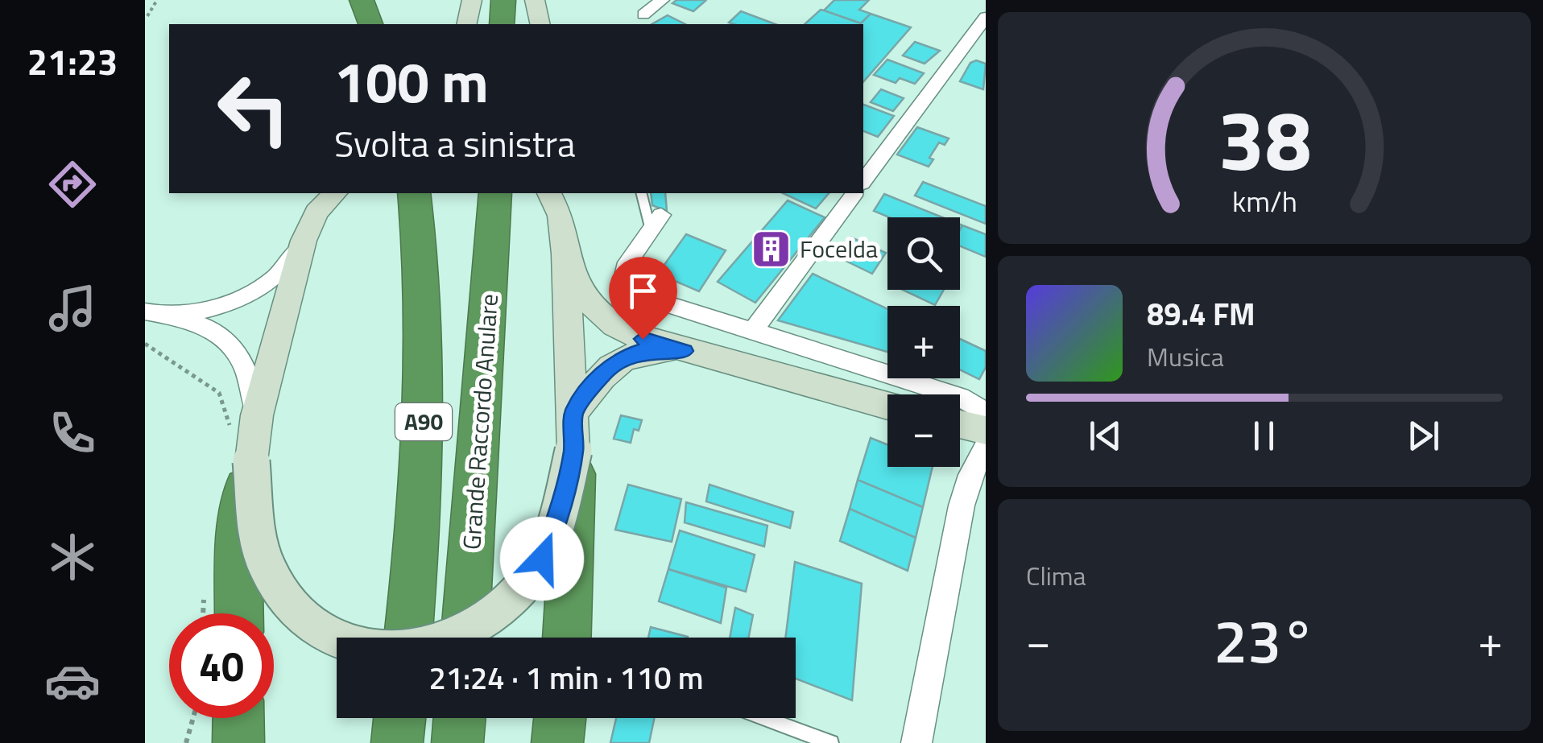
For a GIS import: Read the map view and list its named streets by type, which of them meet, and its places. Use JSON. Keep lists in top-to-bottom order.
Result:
{
  "streets": {
    "highway": ["A90", "Grande Raccordo Anulare"]
  },
  "places": {
    "building": ["Focelda"]
  },
  "page": {
    "tabs": "21:23",
    "turn": ["100 m", "Svolta a sinistra"],
    "map_buttons": ["+", "−"],
    "song": ["89.4 FM", "Musica"],
    "tile": "Clima",
    "heat": ["−", "23°", "+"],
    "limit": "40",
    "trip": "21:24 · 1 min · 110 m",
    "gauge": ["38", "km/h"]
  }
}
